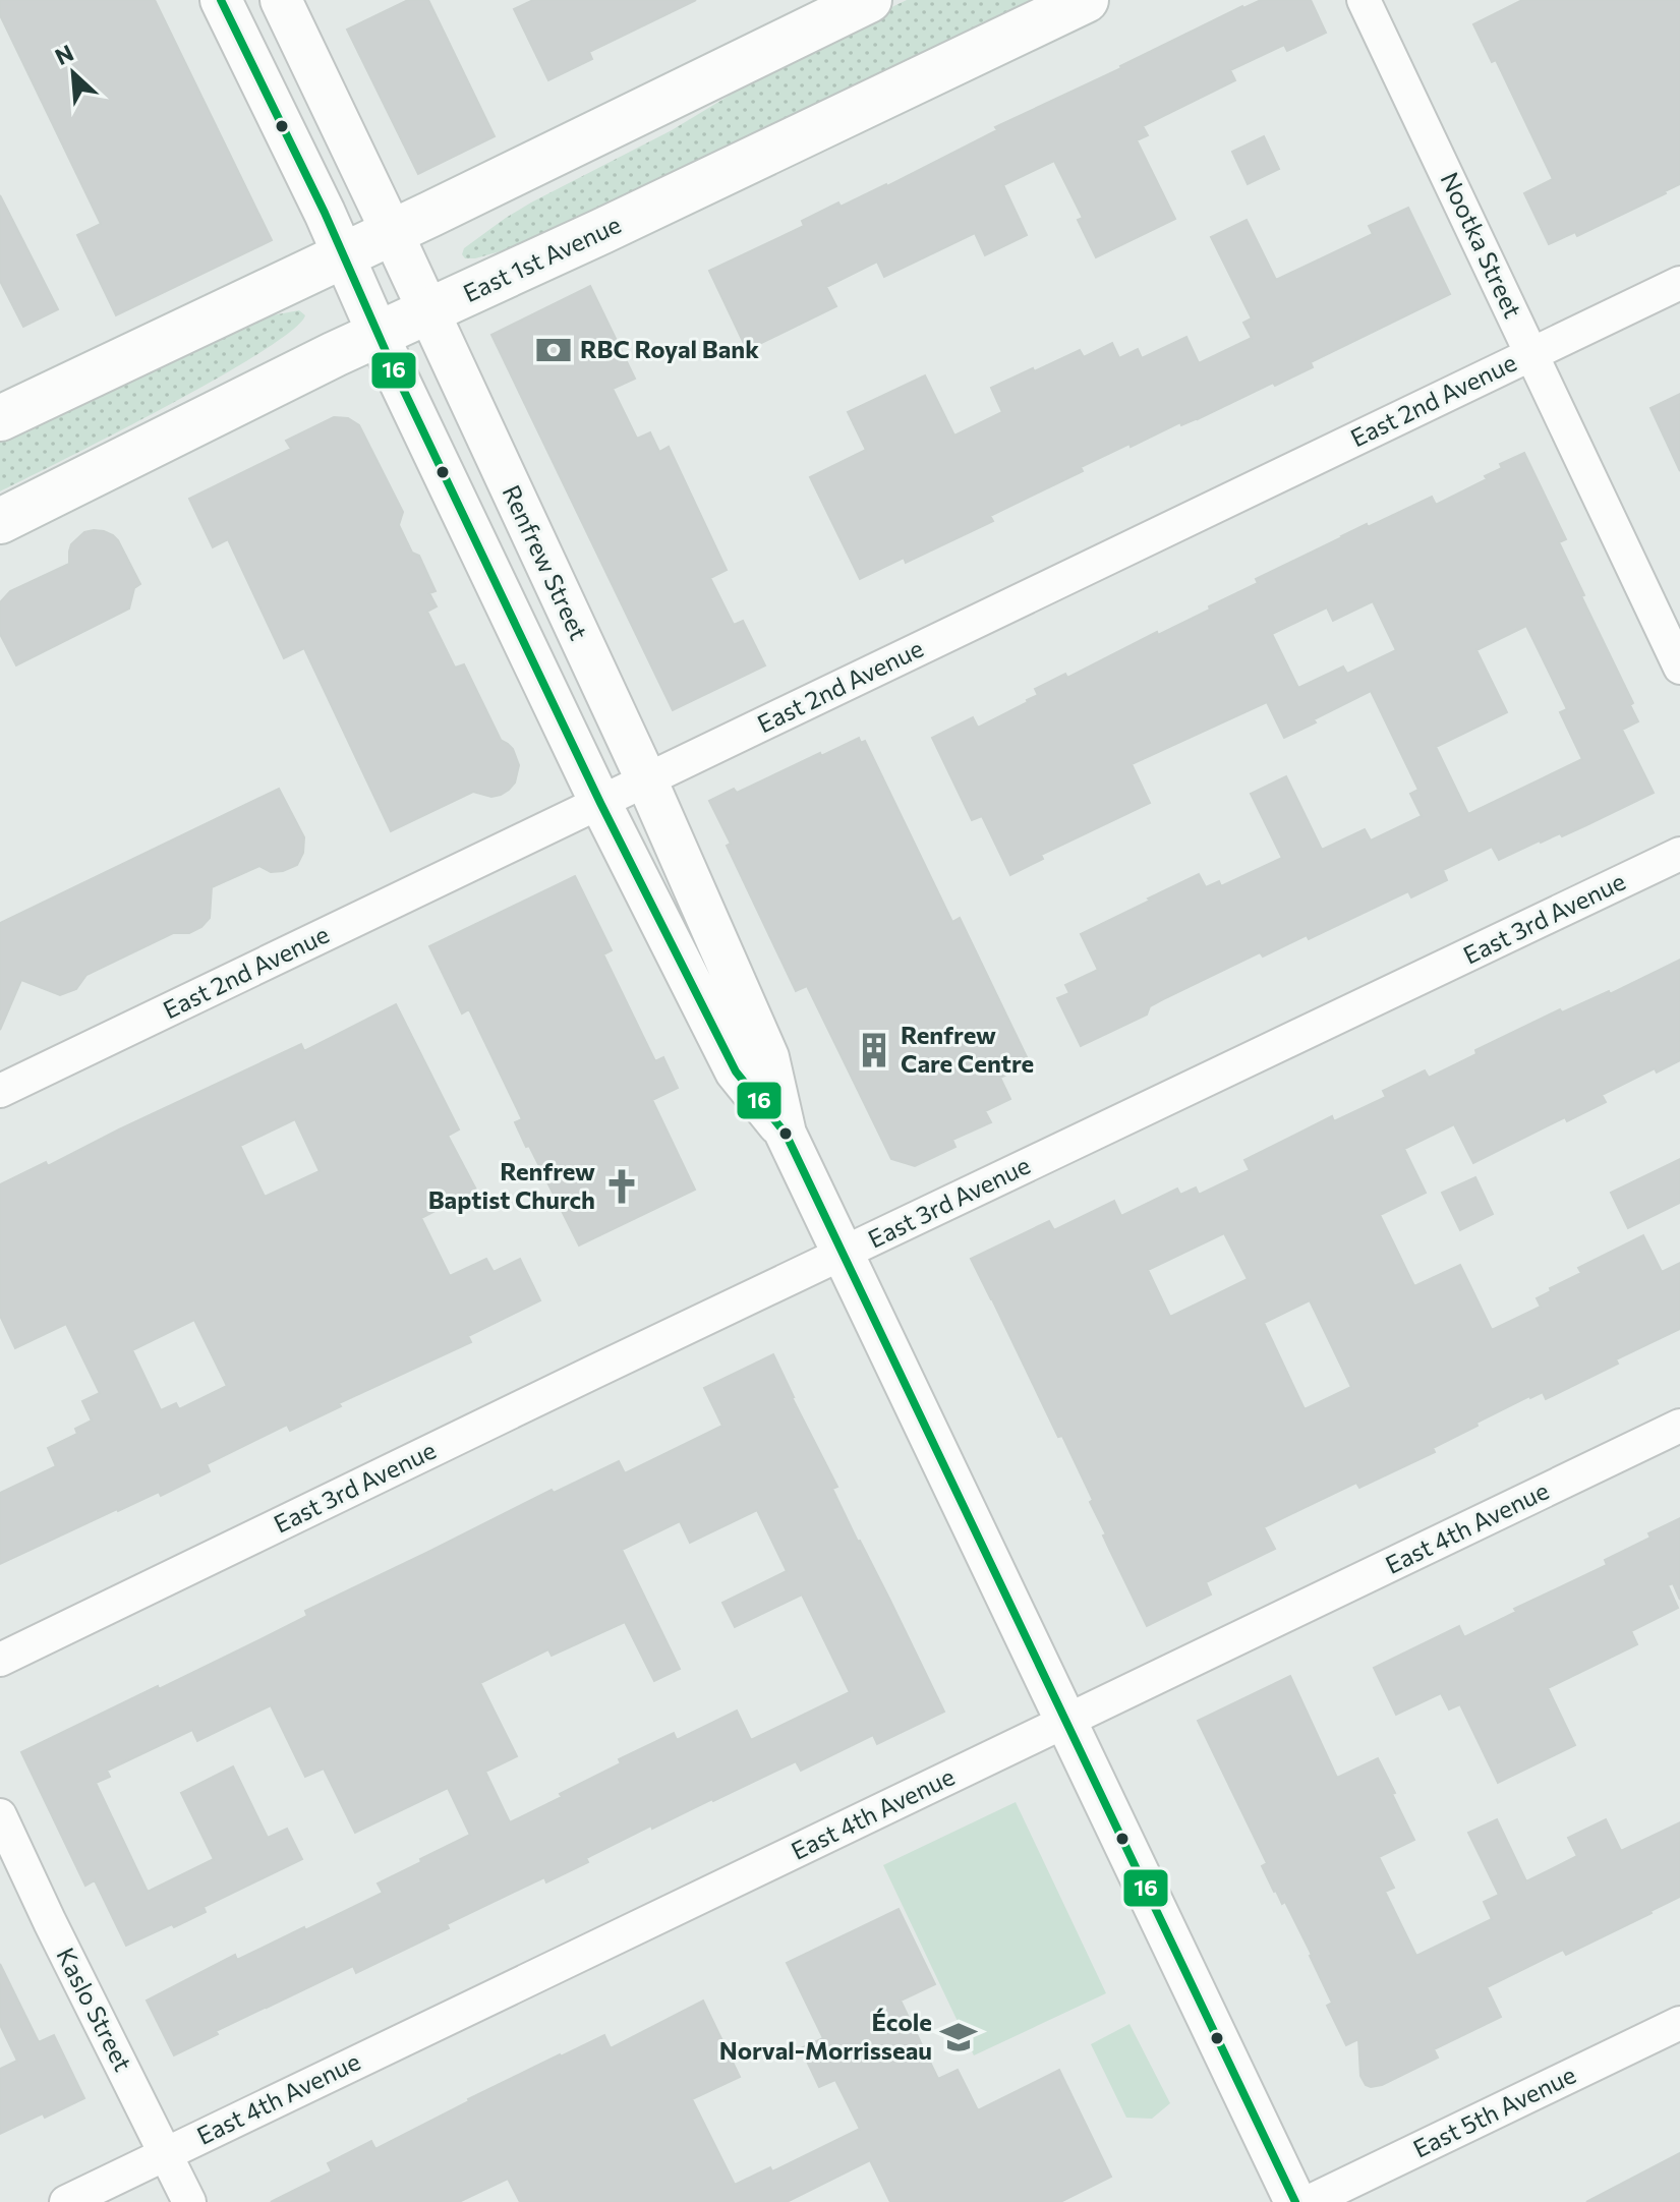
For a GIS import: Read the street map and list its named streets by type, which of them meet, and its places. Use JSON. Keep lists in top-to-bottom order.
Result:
{
  "streets": {
    "main road": ["East 1st Avenue"],
    "street": [
      "Nootka Street",
      "East 2nd Avenue",
      "Renfrew Street",
      "East 3rd Avenue",
      "East 4th Avenue",
      "Kaslo Street",
      "East 5th Avenue"
    ]
  },
  "crossings": [
    ["Nootka Street", "East 2nd Avenue"],
    ["East 1st Avenue", "Renfrew Street"],
    ["East 2nd Avenue", "Renfrew Street"],
    ["Renfrew Street", "East 3rd Avenue"],
    ["Renfrew Street", "East 4th Avenue"],
    ["East 4th Avenue", "Kaslo Street"]
  ],
  "places": {
    "bank": ["RBC Royal Bank"],
    "building": ["Renfrew Care Centre"],
    "church": ["Renfrew Baptist Church"],
    "school or university": ["École Norval-Morrisseau"]
  },
  "lines": ["transit line 16"],
  "north": "top left"
}
